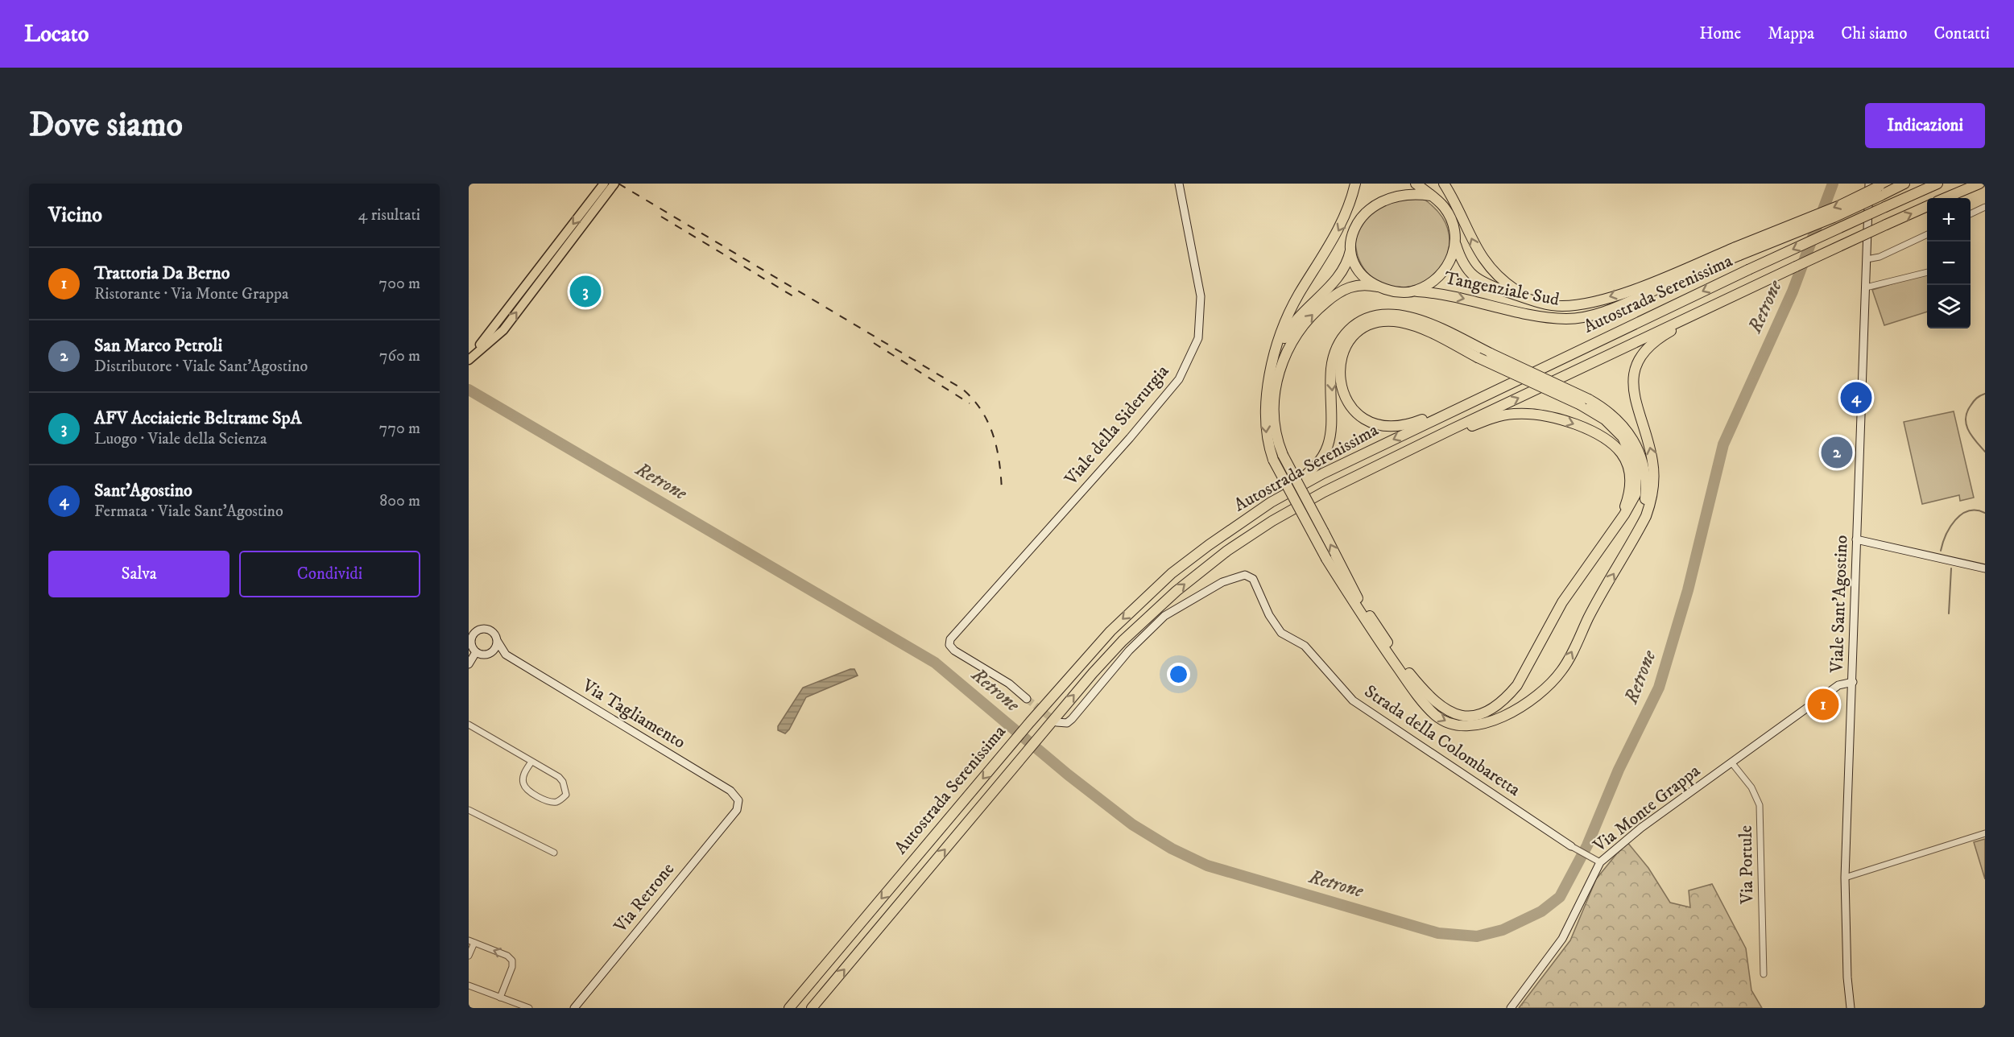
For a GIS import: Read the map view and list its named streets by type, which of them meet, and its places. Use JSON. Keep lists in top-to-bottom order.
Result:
{
  "streets": {
    "highway": ["Tangenziale Sud", "Autostrada Serenissima"],
    "street": [
      "Viale della Siderurgia",
      "Viale Sant'Agostino",
      "Via Tagliamento",
      "Strada della Colombaretta",
      "Via Monte Grappa",
      "Via Portule",
      "Via Retrone"
    ]
  },
  "crossings": [
    ["Viale Sant'Agostino", "Via Monte Grappa"],
    ["Via Tagliamento", "Via Retrone"],
    ["Via Monte Grappa", "Via Portule"]
  ],
  "water": ["Retrone"],
  "page": {
    "header": "Locato",
    "nav": [
      "Home",
      "Mappa",
      "Chi siamo",
      "Contatti"
    ],
    "buttons": [
      "Indicazioni",
      ["Salva", "Condividi"]
    ],
    "title": "Dove siamo",
    "heading": ["Vicino", "4 risultati"],
    "map_buttons": ["+", "−"],
    "list": [
      {
        "mark": "1",
        "name": "Trattoria Da Berno",
        "note": "Ristorante · Via Monte Grappa",
        "value": "700 m"
      },
      {
        "mark": "2",
        "name": "San Marco Petroli",
        "note": "Distributore · Viale Sant'Agostino",
        "value": "760 m"
      },
      {
        "mark": "3",
        "name": "AFV Acciaierie Beltrame SpA",
        "note": "Luogo · Viale della Scienza",
        "value": "770 m"
      },
      {
        "mark": "4",
        "name": "Sant'Agostino",
        "note": "Fermata · Viale Sant'Agostino",
        "value": "800 m"
      }
    ],
    "pins": [
      "3",
      "4",
      "2",
      "1"
    ]
  }
}
